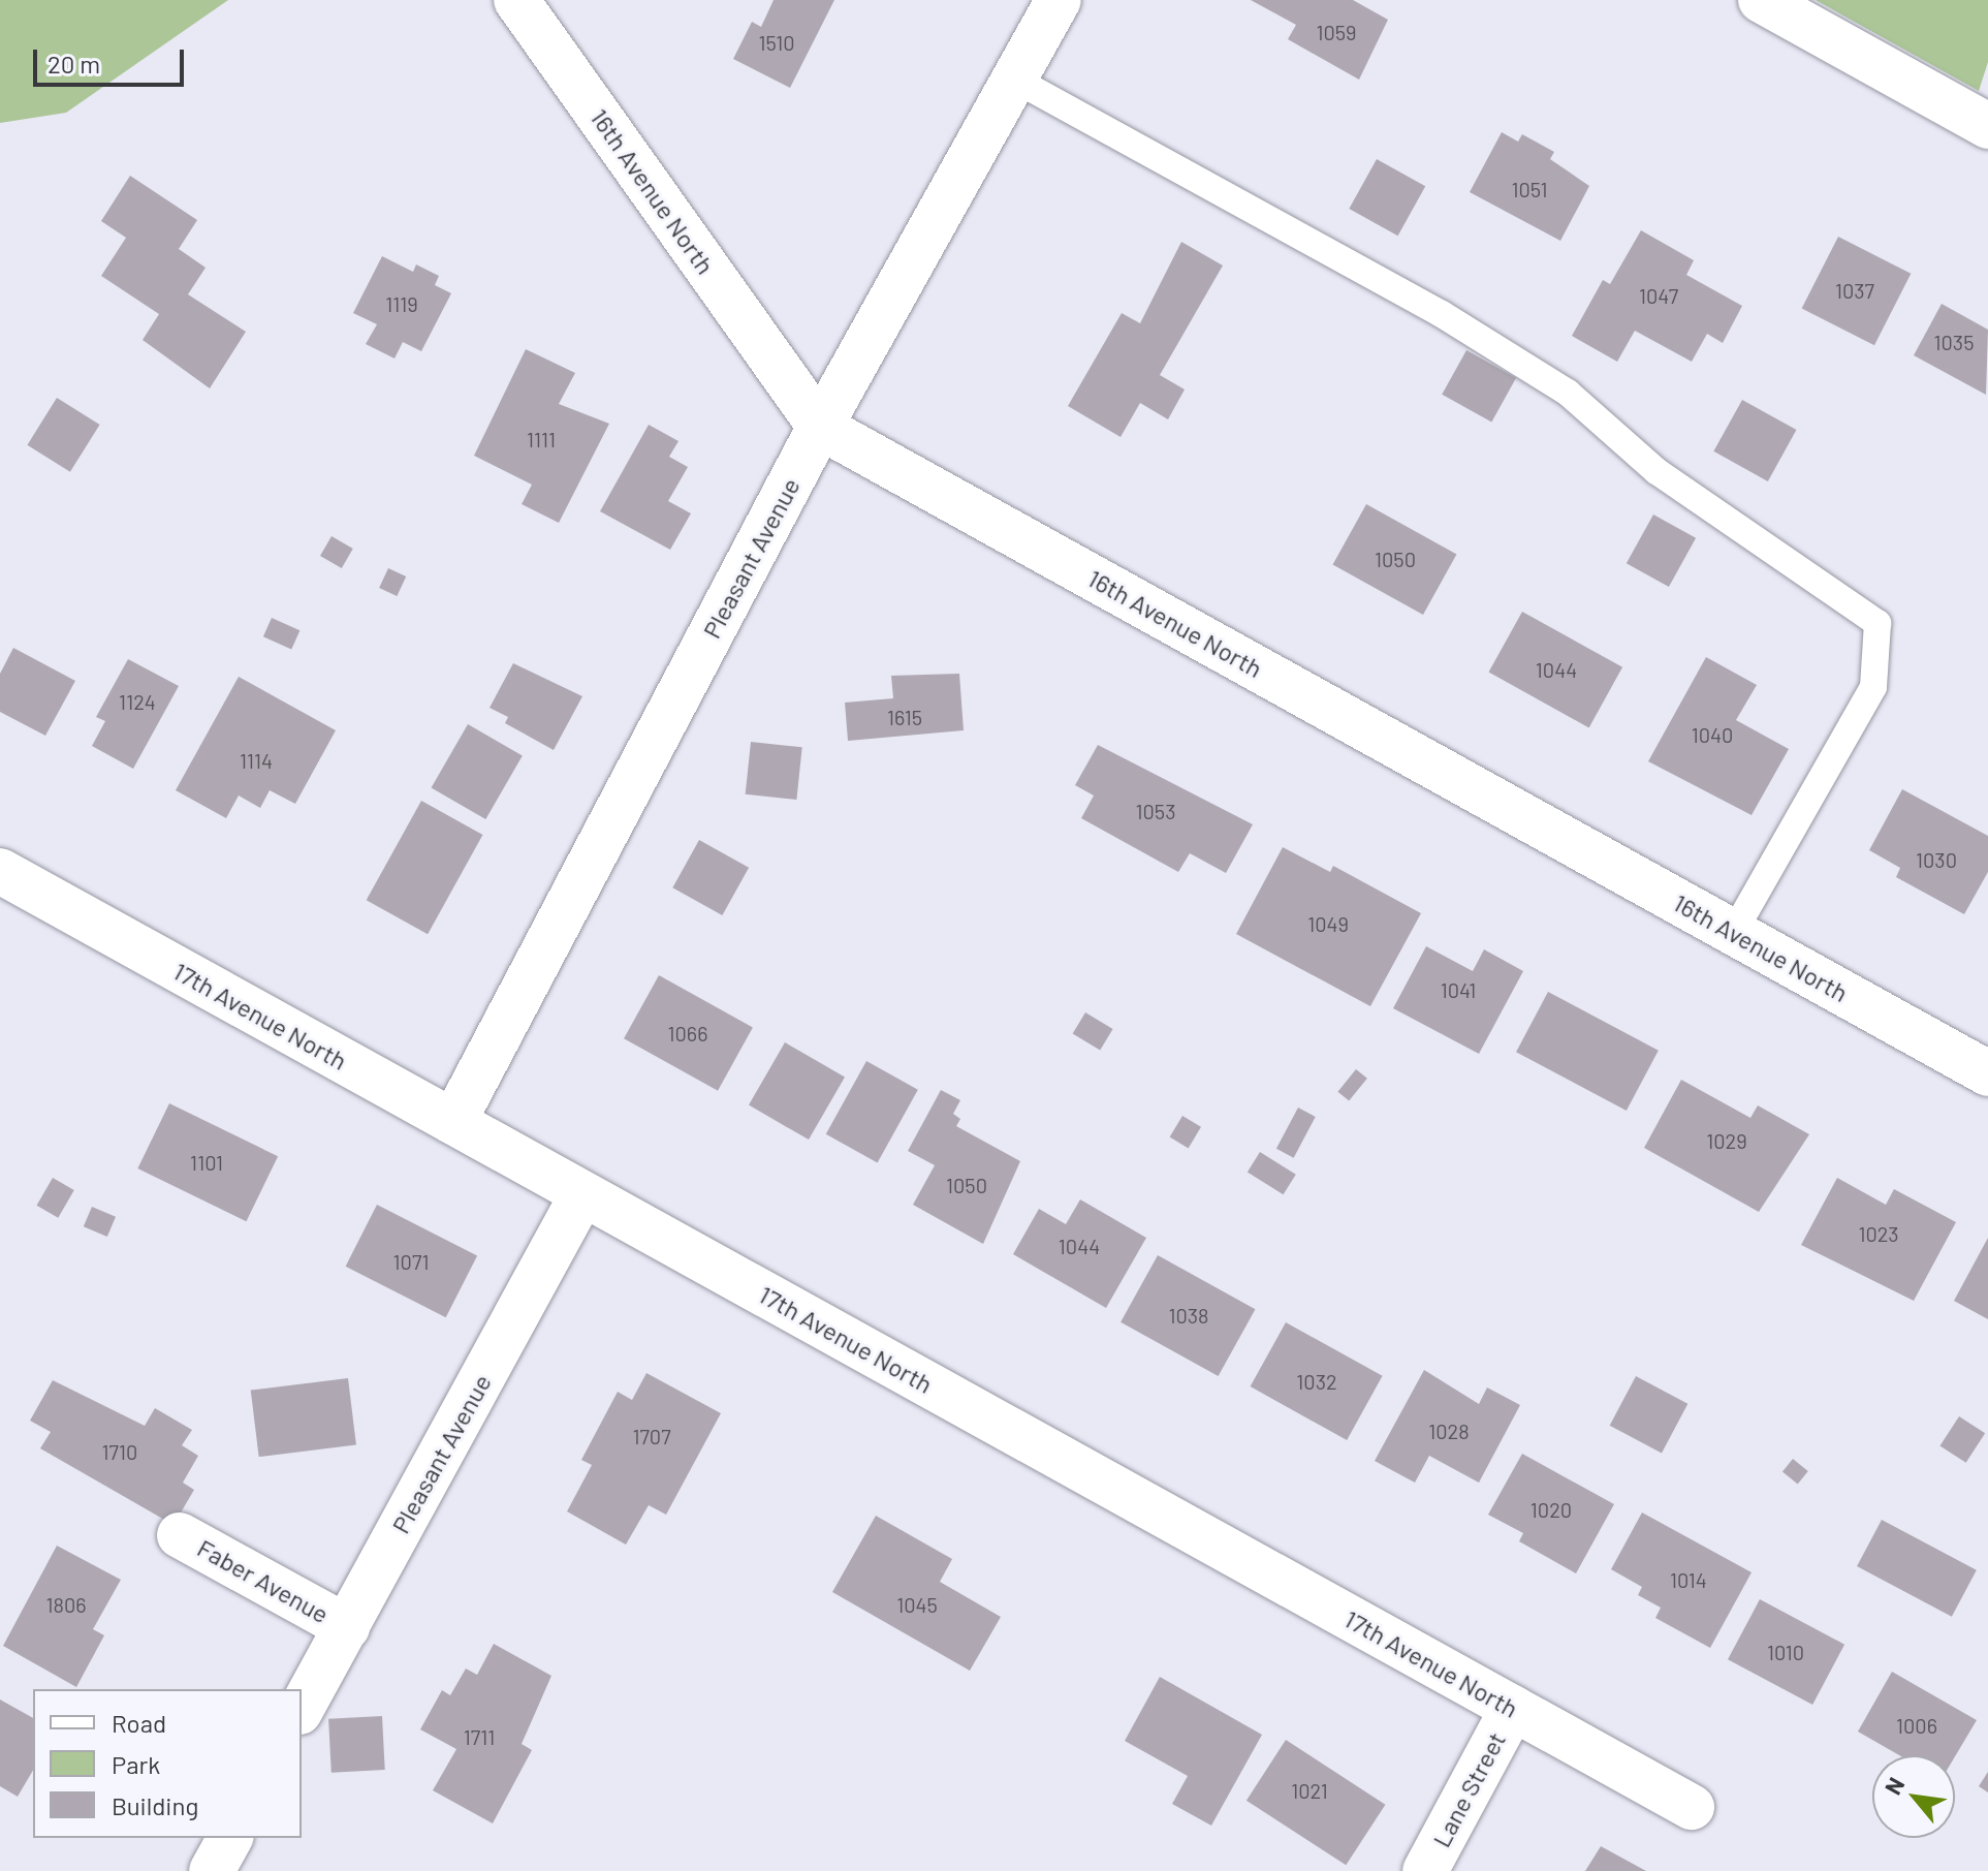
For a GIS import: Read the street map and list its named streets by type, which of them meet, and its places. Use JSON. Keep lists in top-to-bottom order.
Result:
{
  "streets": {
    "street": [
      "16th Avenue North",
      "Pleasant Avenue",
      "17th Avenue North",
      "Faber Avenue",
      "Lane Street"
    ]
  },
  "crossings": [
    ["16th Avenue North", "Pleasant Avenue"],
    ["Pleasant Avenue", "17th Avenue North"],
    ["Pleasant Avenue", "Faber Avenue"],
    ["17th Avenue North", "Lane Street"]
  ],
  "house_numbers": [
    "1059",
    "1510",
    "1051",
    "1037",
    "1047",
    "1119",
    "1035",
    "1111",
    "1050",
    "1044",
    "1124",
    "1615",
    "1040",
    "1114",
    "1053",
    "1030",
    "1049",
    "1041",
    "1066",
    "1029",
    "1101",
    "1050",
    "1023",
    "1044",
    "1071",
    "1038",
    "1032",
    "1028",
    "1707",
    "1710",
    "1020",
    "1014",
    "1806",
    "1045",
    "1010",
    "1006",
    "1711",
    "1021"
  ],
  "legend": ["Road", "Park", "Building"],
  "scale_bar": "20 m",
  "north": "top left"
}
